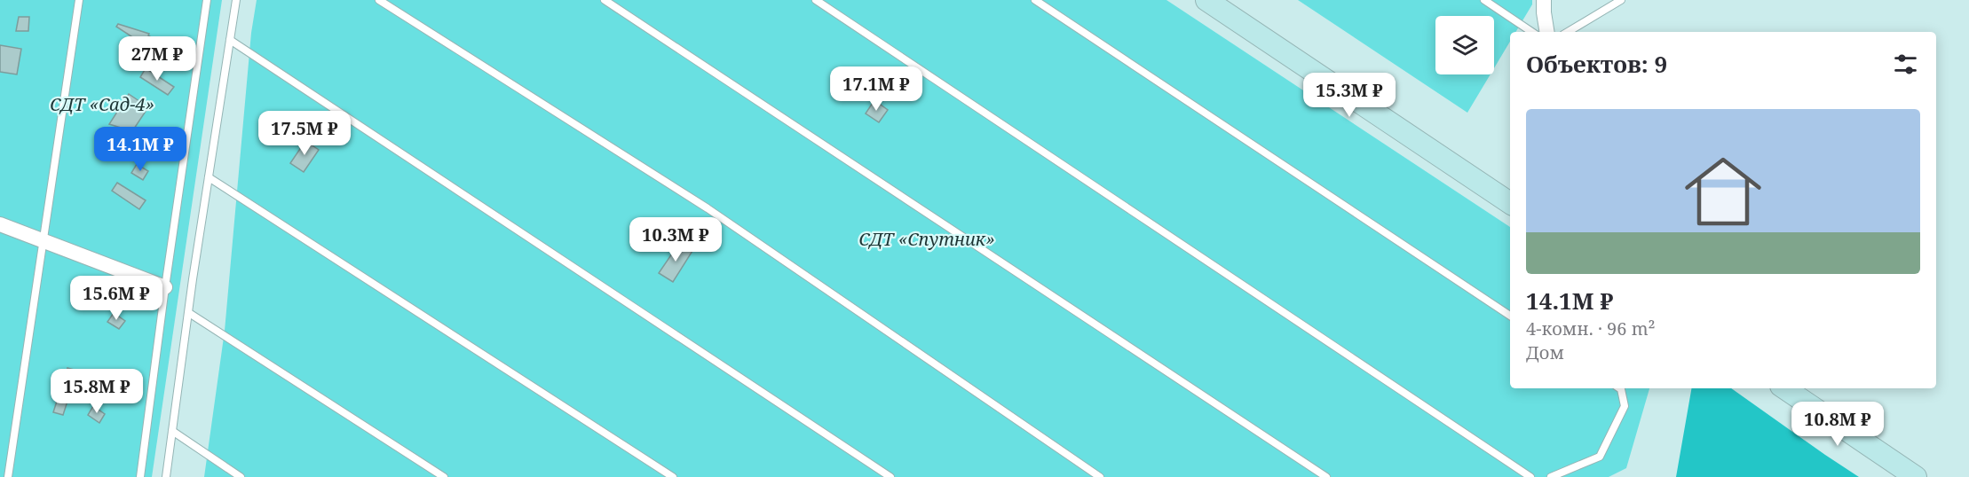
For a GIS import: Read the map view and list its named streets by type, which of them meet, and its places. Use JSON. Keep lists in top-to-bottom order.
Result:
{
  "parks": ["СДТ «Сад-4»", "СДТ «Спутник»"],
  "page": {
    "heading": "Объектов: 9",
    "price": [
      "27M ₽",
      "17.1M ₽",
      "15.3M ₽",
      "17.5M ₽",
      "14.1M ₽",
      "10.3M ₽",
      "15.6M ₽",
      "15.8M ₽",
      "10.8M ₽"
    ],
    "list": [
      {
        "name": "14.1M ₽",
        "note": "4-комн. · 96 m² · Дом"
      }
    ]
  }
}
